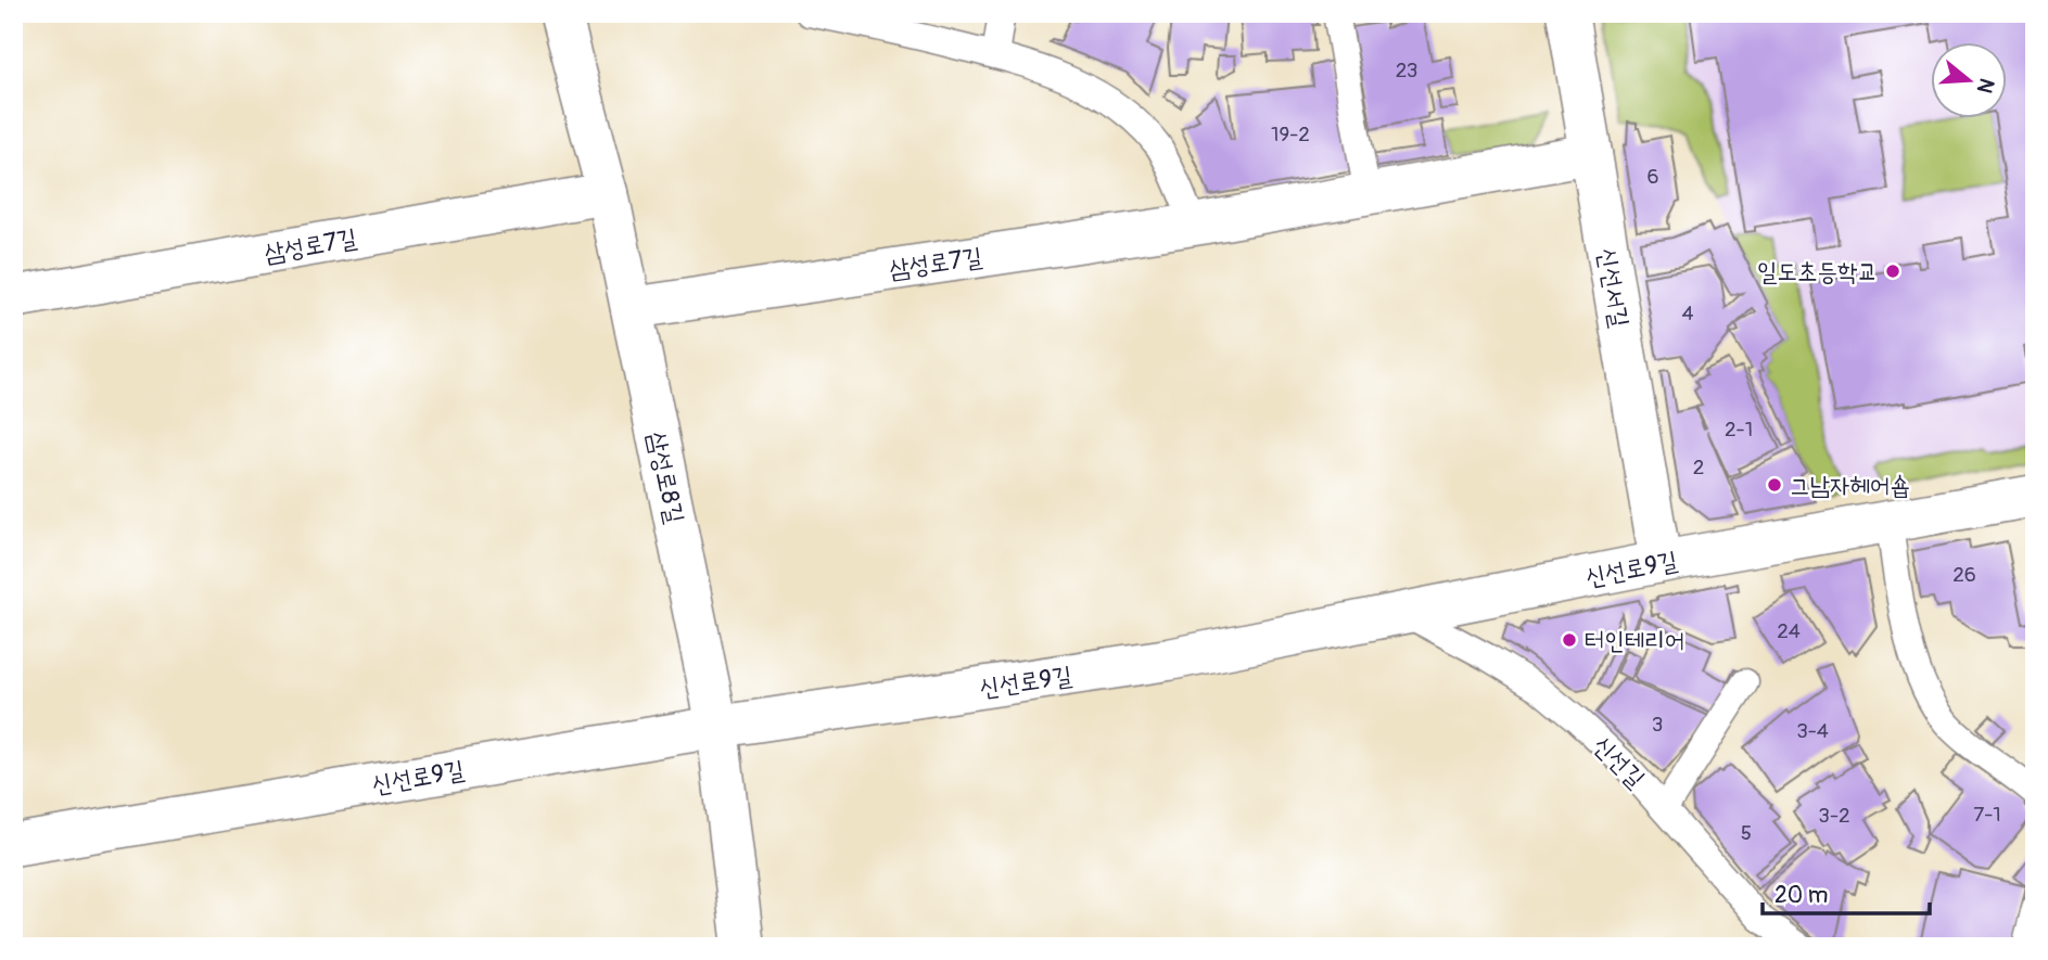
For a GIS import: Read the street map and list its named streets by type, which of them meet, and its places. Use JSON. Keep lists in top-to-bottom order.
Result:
{
  "streets": {
    "street": [
      "삼성로7길",
      "신선서길",
      "삼성로8길",
      "신선로9길"
    ],
    "lane": ["신선길"]
  },
  "crossings": [
    ["삼성로7길", "신선서길"],
    ["삼성로7길", "삼성로8길"],
    ["신선서길", "신선로9길"],
    ["삼성로8길", "신선로9길"],
    ["신선로9길", "신선길"]
  ],
  "places": ["일도초등학교", "그남자헤어숍", "터인테리어"],
  "house_numbers": [
    "23",
    "19-2",
    "6",
    "4",
    "2-1",
    "2",
    "26",
    "24",
    "3",
    "3-4",
    "7-1",
    "3-2",
    "5"
  ],
  "scale_bar": "20 m",
  "north": "right"
}
